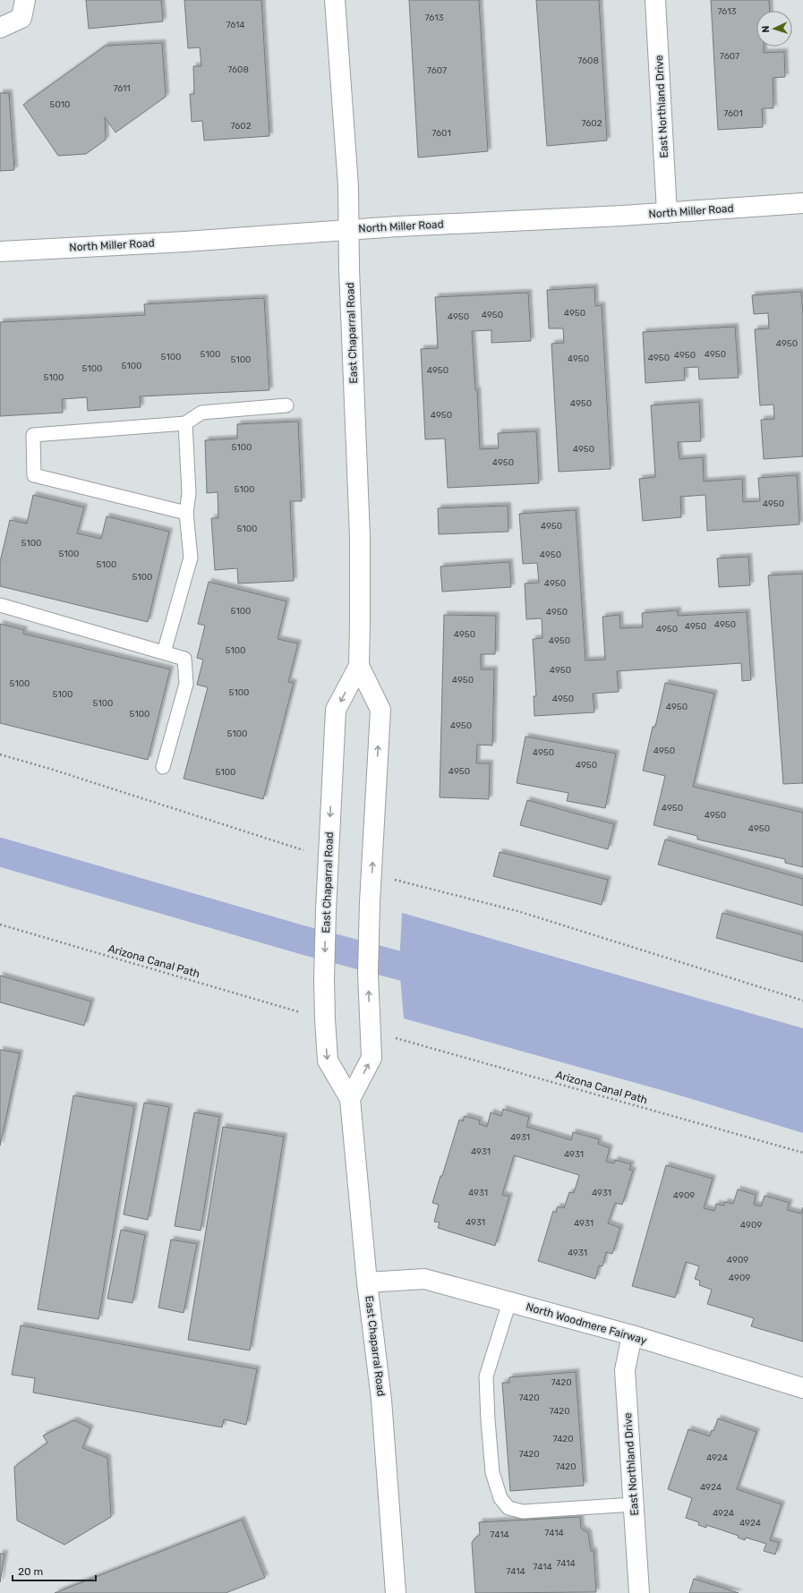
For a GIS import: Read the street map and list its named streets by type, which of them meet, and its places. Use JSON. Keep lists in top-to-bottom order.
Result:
{
  "streets": {
    "main road": [
      "East Northland Drive",
      "North Miller Road",
      "East Chaparral Road",
      "North Woodmere Fairway"
    ],
    "path": ["Arizona Canal Path"]
  },
  "crossings": [
    ["East Northland Drive", "North Miller Road"],
    ["East Northland Drive", "North Woodmere Fairway"],
    ["North Miller Road", "East Chaparral Road"],
    ["East Chaparral Road", "North Woodmere Fairway"]
  ],
  "house_numbers": [
    "7613",
    "7613",
    "7614",
    "7607",
    "7608",
    "7608",
    "7607",
    "7611",
    "5010",
    "7601",
    "7602",
    "7602",
    "7601",
    "4950",
    "4950",
    "4950",
    "4950",
    "5100",
    "4950",
    "4950",
    "5100",
    "4950",
    "4950",
    "5100",
    "5100",
    "5100",
    "4950",
    "5100",
    "4950",
    "4950",
    "5100",
    "4950",
    "4950",
    "5100",
    "4950",
    "4950",
    "5100",
    "5100",
    "5100",
    "4950",
    "5100",
    "5100",
    "4950",
    "5100",
    "4950",
    "4950",
    "4950",
    "4950",
    "4950",
    "4950",
    "5100",
    "4950",
    "4950",
    "5100",
    "5100",
    "5100",
    "4950",
    "5100",
    "4950",
    "5100",
    "4950",
    "5100",
    "4950",
    "4950",
    "4950",
    "4950",
    "5100",
    "4950",
    "4950",
    "4950",
    "4931",
    "4931",
    "4931",
    "4931",
    "4931",
    "4909",
    "4931",
    "4931",
    "4909",
    "4931",
    "4909",
    "4909",
    "7420",
    "7420",
    "7420",
    "7420",
    "7420",
    "4924",
    "7420",
    "4924",
    "4924",
    "4924",
    "7414",
    "7414",
    "7414",
    "7414",
    "7414"
  ],
  "scale_bar": "20 m",
  "north": "left"
}
